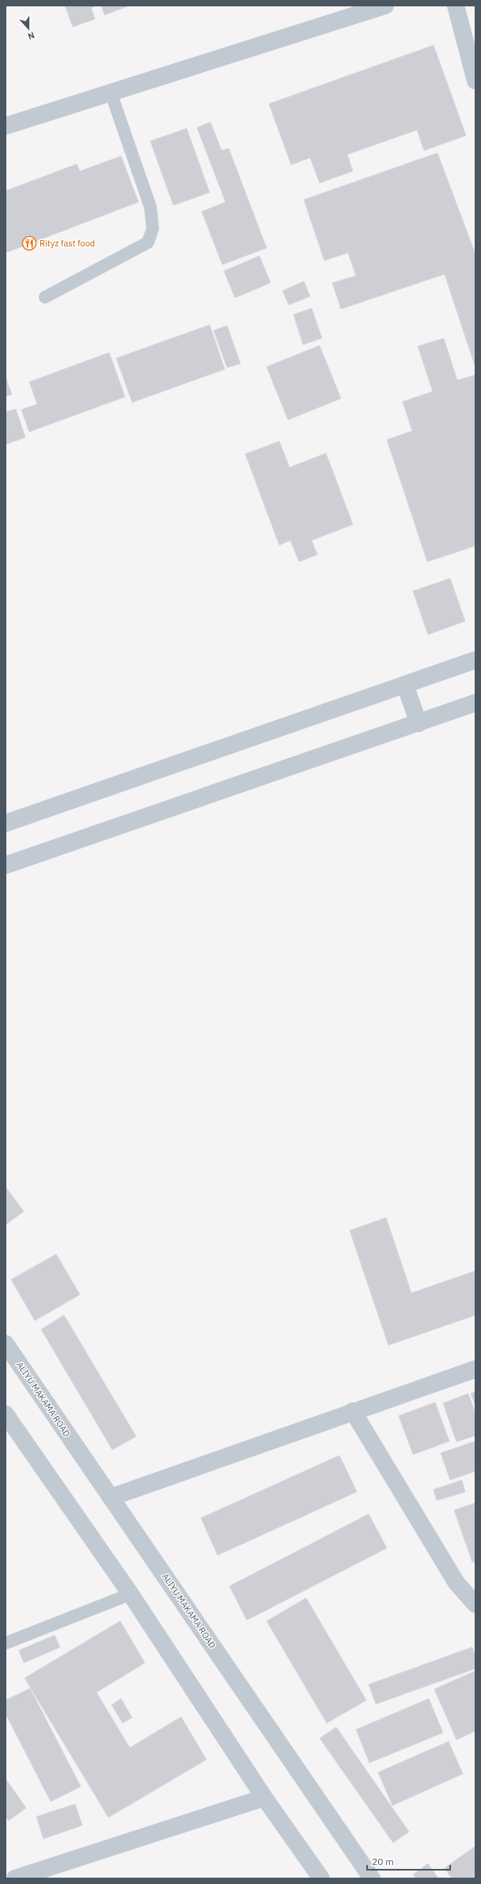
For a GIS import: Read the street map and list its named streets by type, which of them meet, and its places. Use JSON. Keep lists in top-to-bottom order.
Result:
{
  "streets": {
    "street": ["ALIYU MAKAMA ROAD"]
  },
  "places": {
    "restaurant": ["Rityz fast food"]
  },
  "scale_bar": "20 m",
  "north": "bottom"
}
